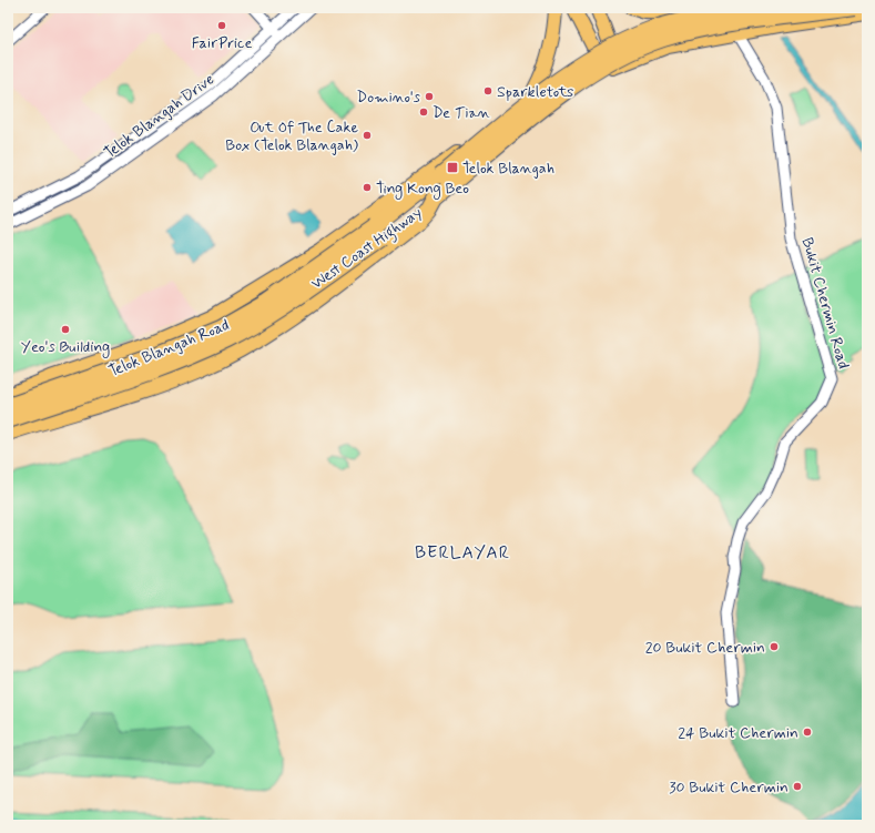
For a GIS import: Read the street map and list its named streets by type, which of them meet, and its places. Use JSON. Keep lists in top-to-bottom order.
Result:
{
  "streets": {
    "highway": ["West Coast Highway"],
    "main road": ["Telok Blangah Road"],
    "street": ["Telok Blangah Drive", "Bukit Chermin Road"]
  },
  "crossings": [
    ["Bukit Chermin Road", "Telok Blangah Road"]
  ],
  "districts": ["BERLAYAR"],
  "places": {
    "other": [
      "FairPrice",
      "Sparkletots",
      "Domino's",
      "De Tian",
      "Out Of The Cake Box (Telok Blangah)",
      "Ting Kong Beo",
      "Yeo's Building",
      "20 Bukit Chermin",
      "24 Bukit Chermin",
      "30 Bukit Chermin"
    ],
    "transit": ["Telok Blangah"]
  }
}
